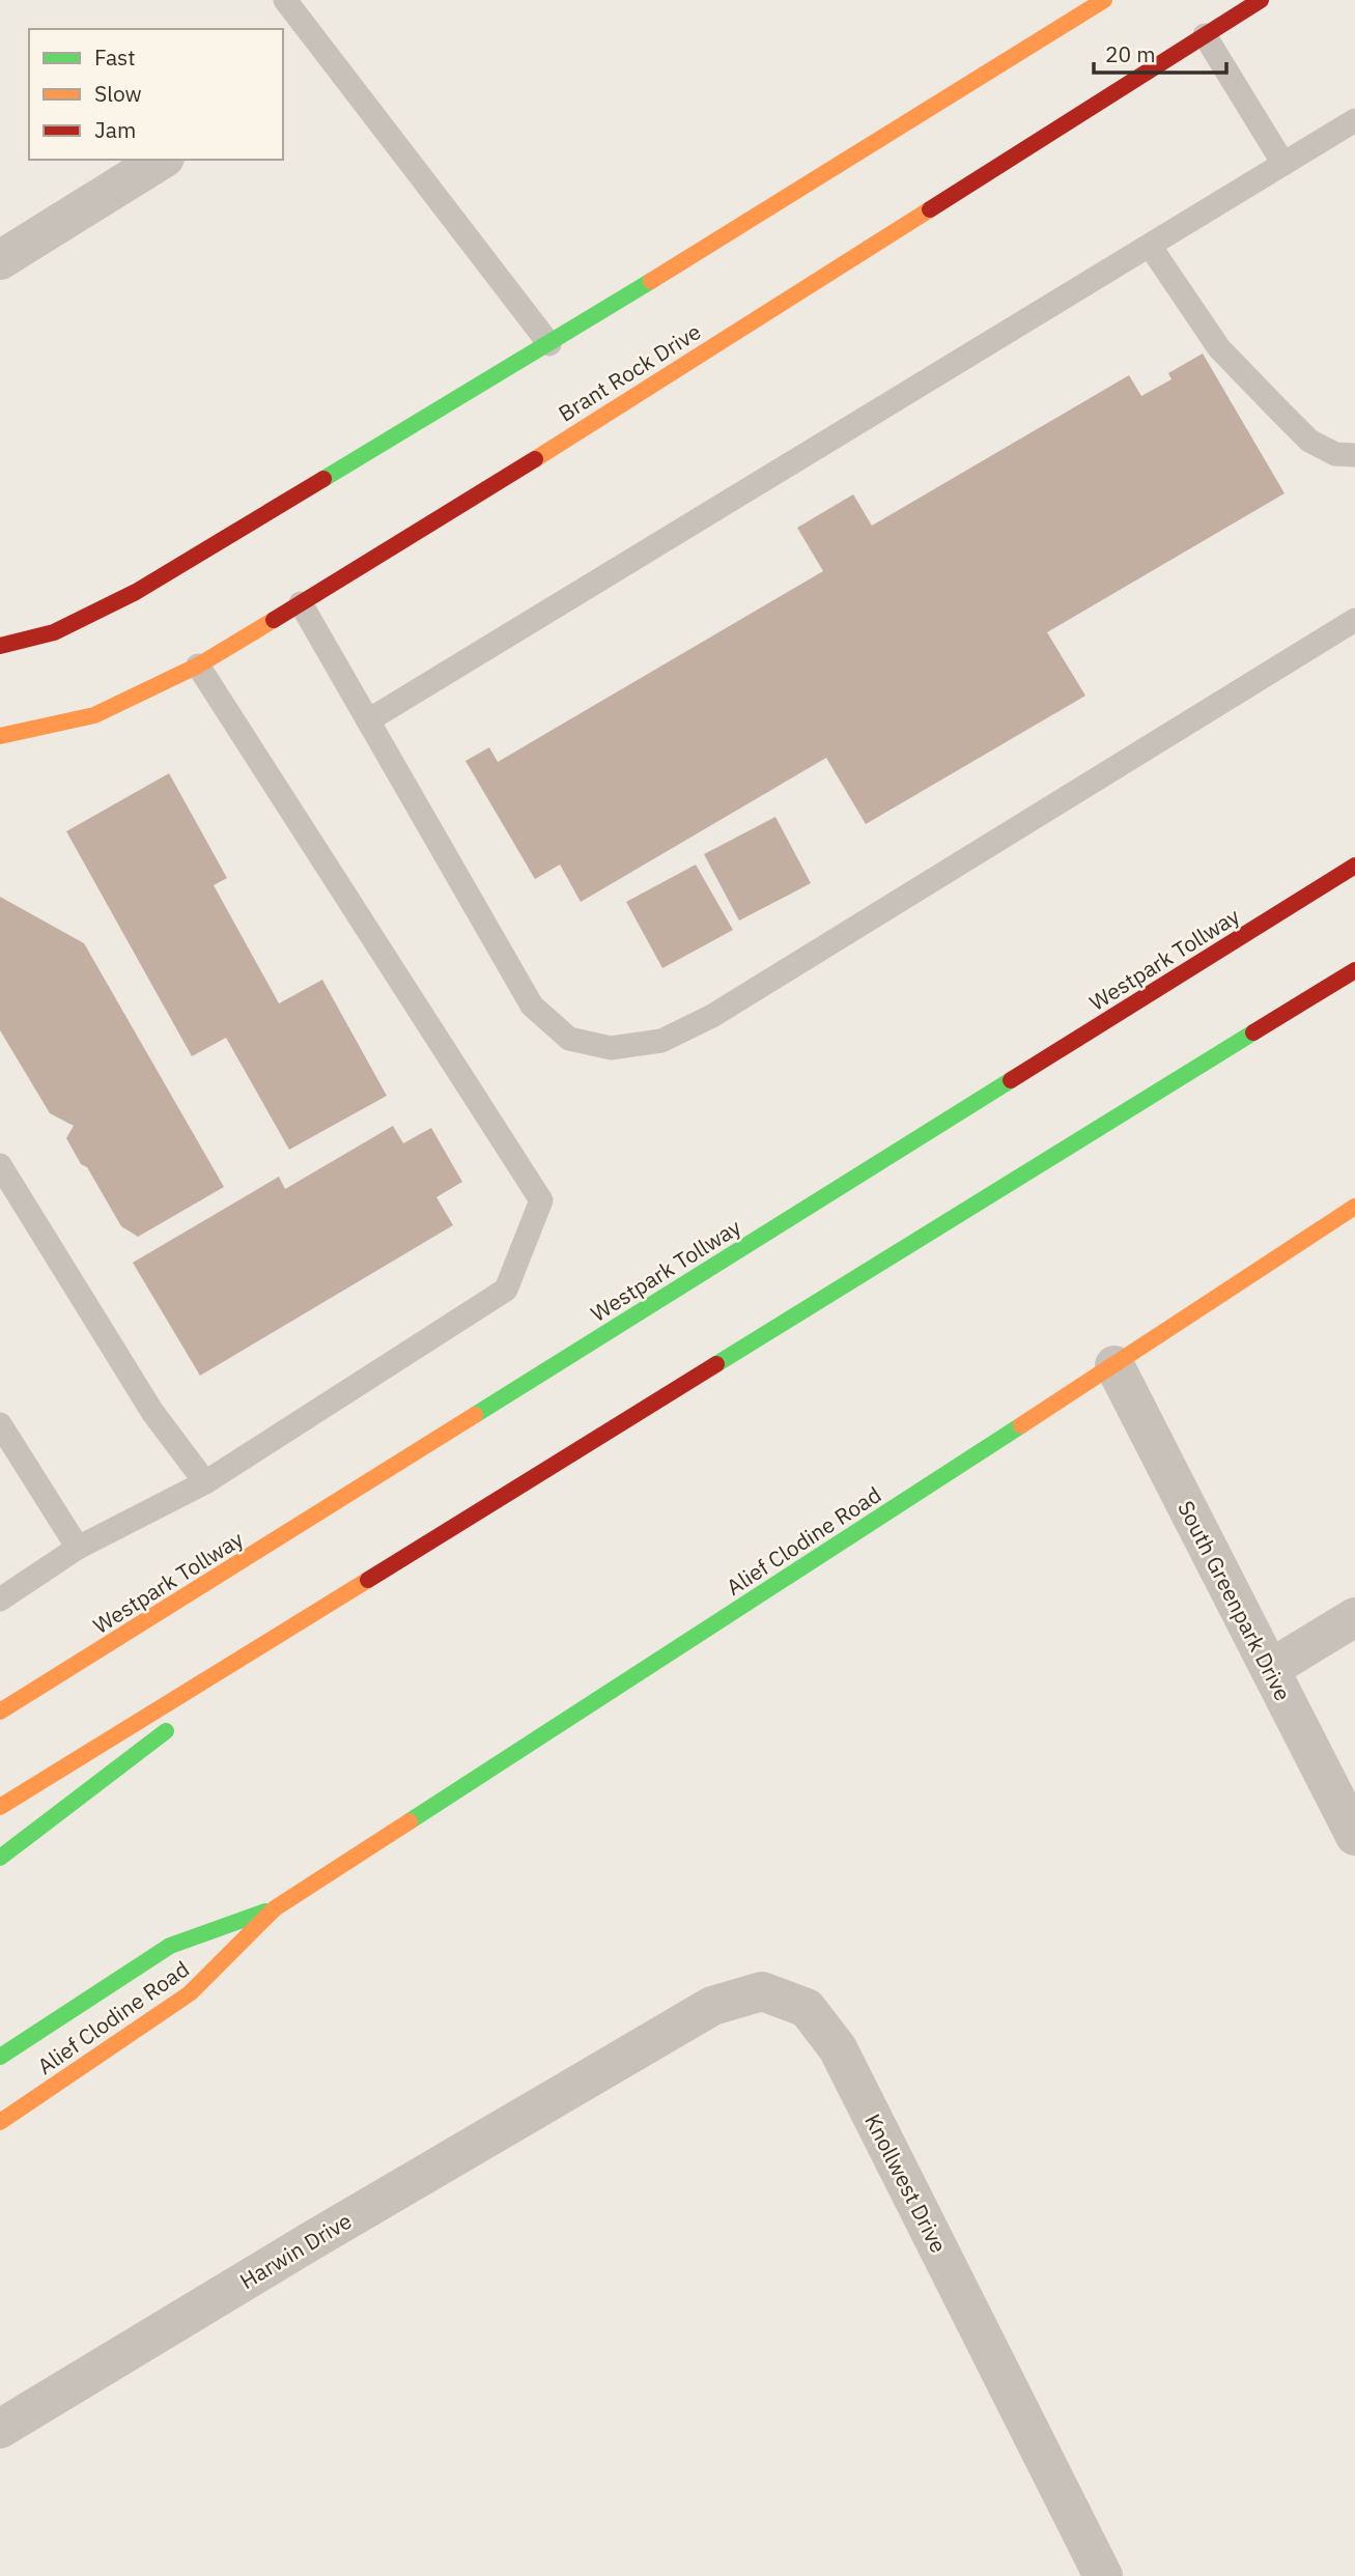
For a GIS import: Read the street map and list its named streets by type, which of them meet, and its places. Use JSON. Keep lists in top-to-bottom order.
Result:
{
  "streets": {
    "main road": ["Brant Rock Drive", "Westpark Tollway", "Alief Clodine Road"],
    "street": ["South Greenpark Drive", "Knollwest Drive", "Harwin Drive"]
  },
  "crossings": [
    ["Alief Clodine Road", "South Greenpark Drive"],
    ["Knollwest Drive", "Harwin Drive"]
  ],
  "legend": ["Fast", "Slow", "Jam"],
  "scale_bar": "20 m"
}
